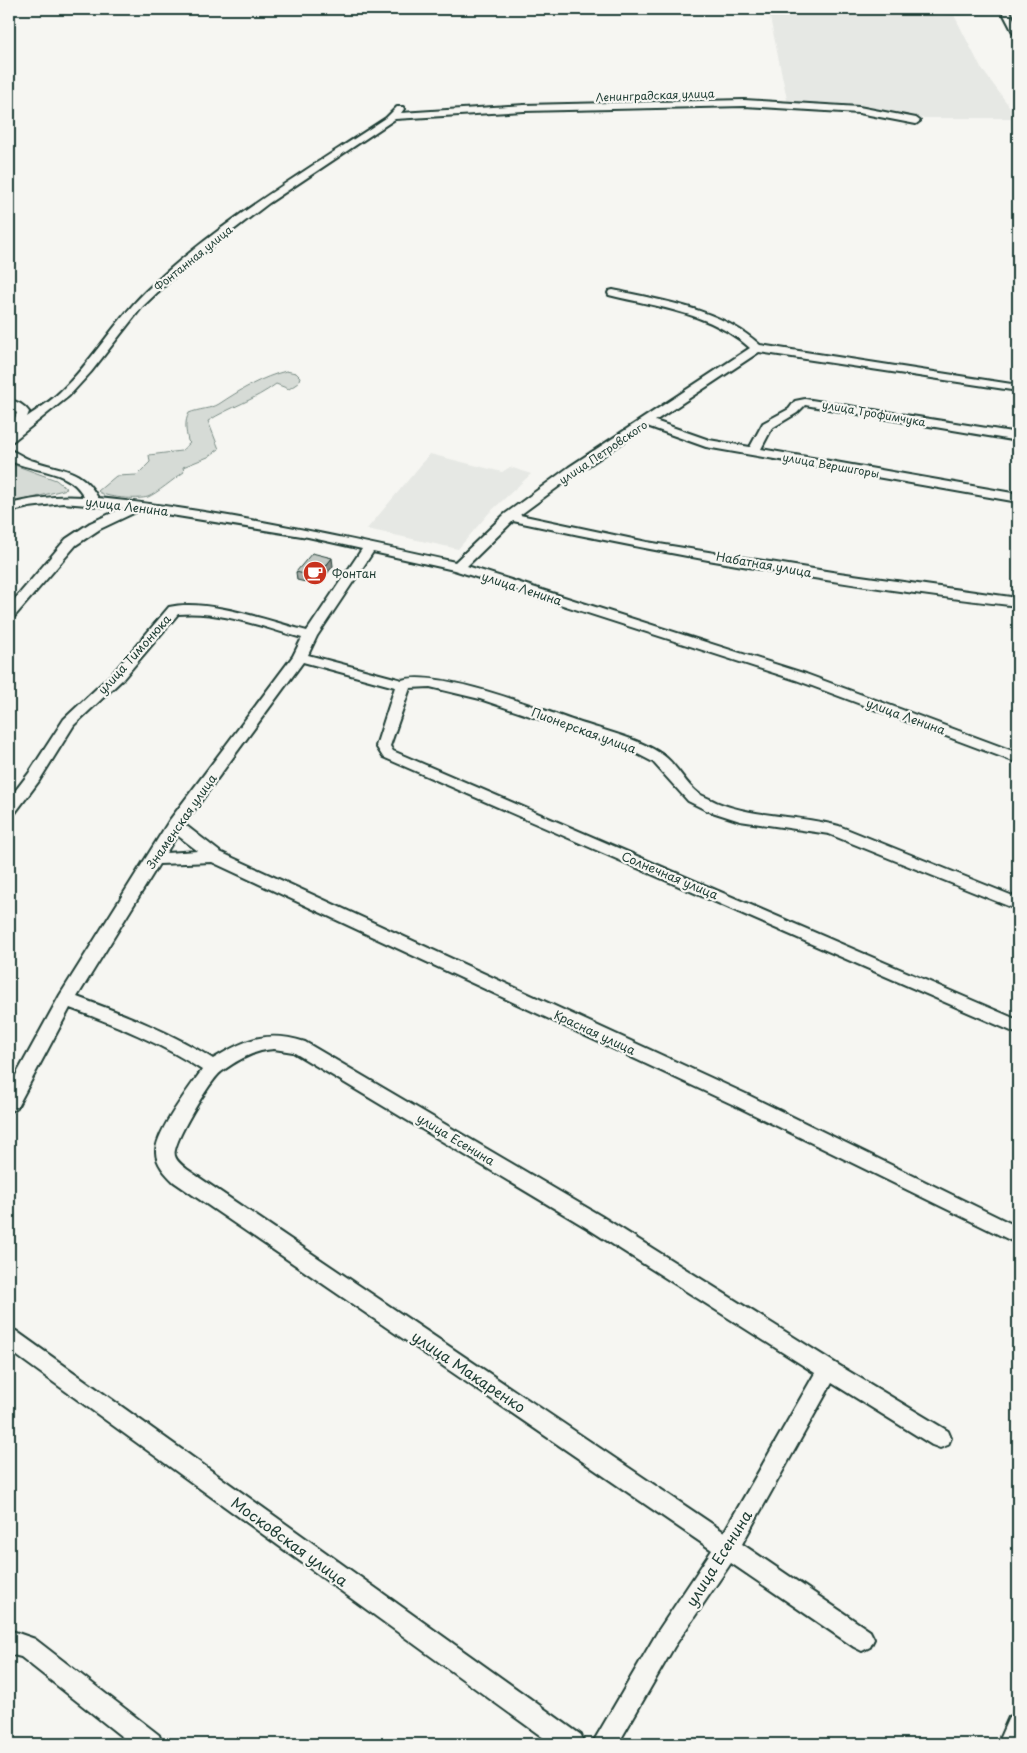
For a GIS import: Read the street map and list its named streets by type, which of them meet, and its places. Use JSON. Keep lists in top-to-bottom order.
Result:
{
  "streets": {
    "street": [
      "Ленинградская улица",
      "Фонтанная улица",
      "улица Трофимчука",
      "улица Петровского",
      "улица Вершигоры",
      "улица Ленина",
      "Набатная улица",
      "улица Тимонюка",
      "Пионерская улица",
      "Знаменская улица",
      "Солнечная улица",
      "Красная улица",
      "улица Есенина",
      "улица Макаренко",
      "Московская улица"
    ]
  },
  "crossings": [
    ["Ленинградская улица", "Фонтанная улица"],
    ["улица Трофимчука", "улица Вершигоры"],
    ["улица Петровского", "улица Вершигоры"],
    ["улица Петровского", "улица Ленина"],
    ["улица Петровского", "Набатная улица"],
    ["улица Ленина", "Знаменская улица"],
    ["улица Тимонюка", "Знаменская улица"],
    ["Пионерская улица", "Знаменская улица"],
    ["Пионерская улица", "Солнечная улица"],
    ["Знаменская улица", "Красная улица"],
    ["улица Есенина", "улица Макаренко"]
  ],
  "places": {
    "cafe": ["Фонтан"]
  }
}
